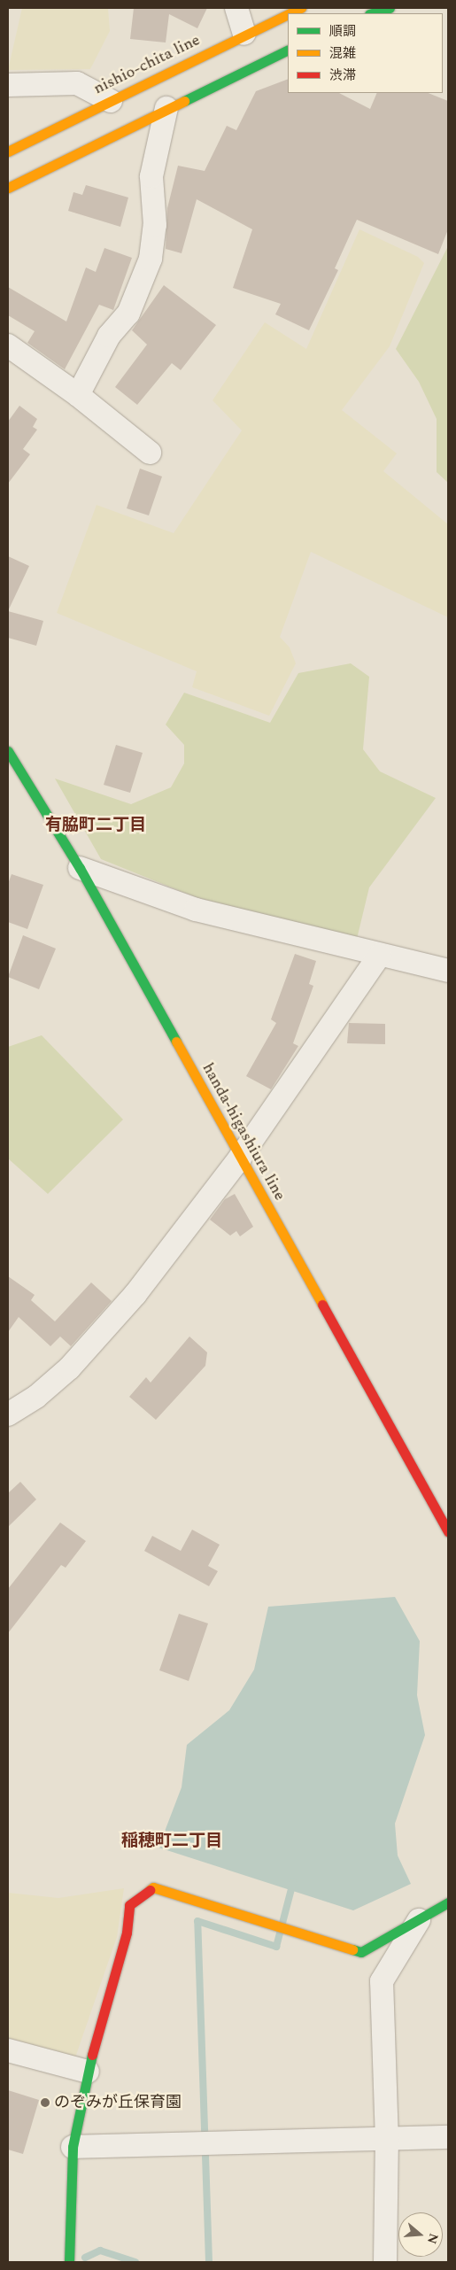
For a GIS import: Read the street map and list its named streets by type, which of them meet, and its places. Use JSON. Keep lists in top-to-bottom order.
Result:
{
  "streets": {
    "main road": ["nishio-chita line", "handa-higashiura line"]
  },
  "districts": ["有脇町二丁目", "稲穂町二丁目"],
  "places": ["のぞみが丘保育園"],
  "legend": ["順調", "混雑", "渋滞"],
  "north": "right"
}
